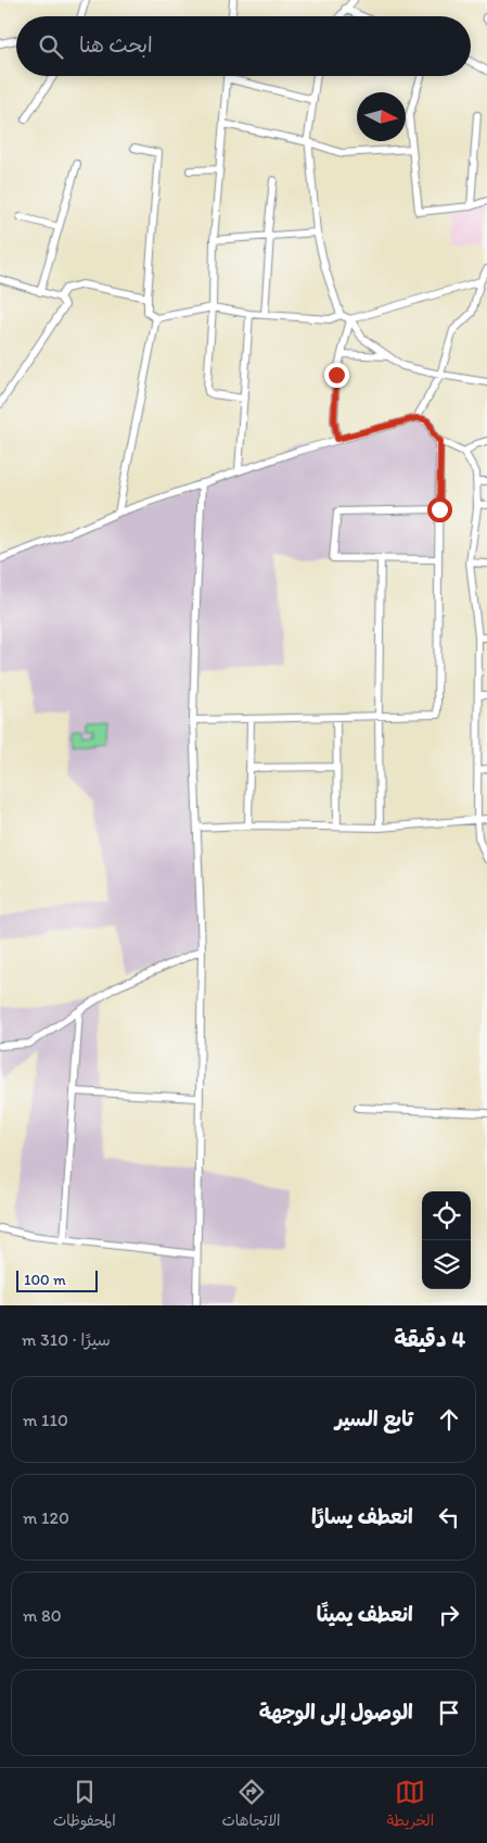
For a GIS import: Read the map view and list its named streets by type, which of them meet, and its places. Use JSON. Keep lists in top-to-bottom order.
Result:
{
  "scale_bar": "100 m",
  "north": "right",
  "page": {
    "search": "ابحث هنا",
    "scale": "100 m",
    "heading": ["4 دقيقة", "سيرًا · 310 m"],
    "list": [
      ["تابع السير", "110 m"],
      ["انعطف يسارًا", "120 m"],
      ["انعطف يمينًا", "80 m"],
      "الوصول إلى الوجهة"
    ],
    "nav": ["الخريطة", "الاتجاهات", "المحفوظات"]
  }
}
